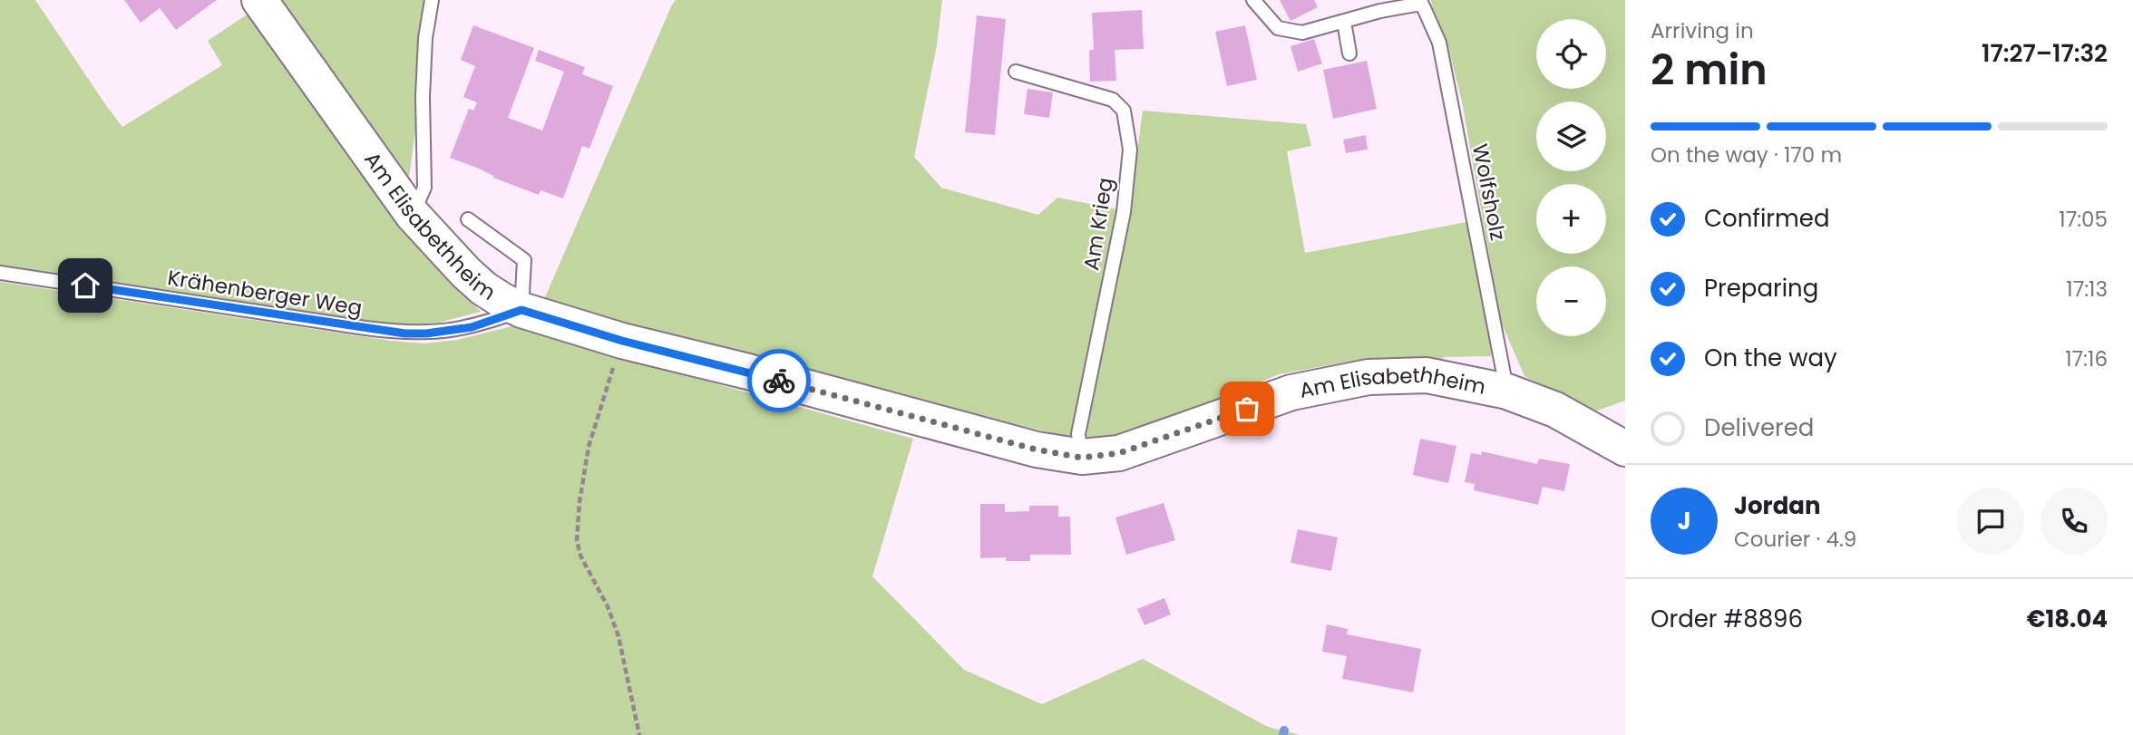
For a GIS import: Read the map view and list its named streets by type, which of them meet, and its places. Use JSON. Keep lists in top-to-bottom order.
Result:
{
  "streets": {
    "street": ["Am Elisabethheim"],
    "lane": ["Wolfsholz", "Am Krieg", "Krähenberger Weg"]
  },
  "crossings": [
    ["Wolfsholz", "Am Elisabethheim"],
    ["Am Elisabethheim", "Am Krieg"],
    ["Am Elisabethheim", "Krähenberger Weg"]
  ],
  "page": {
    "heading": ["2 min", "Arriving in", "17:27–17:32"],
    "panel": [
      "Jordan",
      "Courier · 4.9",
      "Order #8896",
      "€18.04"
    ],
    "map_buttons": ["+", "−"],
    "bar": "On the way · 170 m",
    "list": [
      ["Confirmed", "17:05"],
      ["Preparing", "17:13"],
      ["On the way", "17:16"],
      "Delivered"
    ],
    "round": "J"
  }
}
